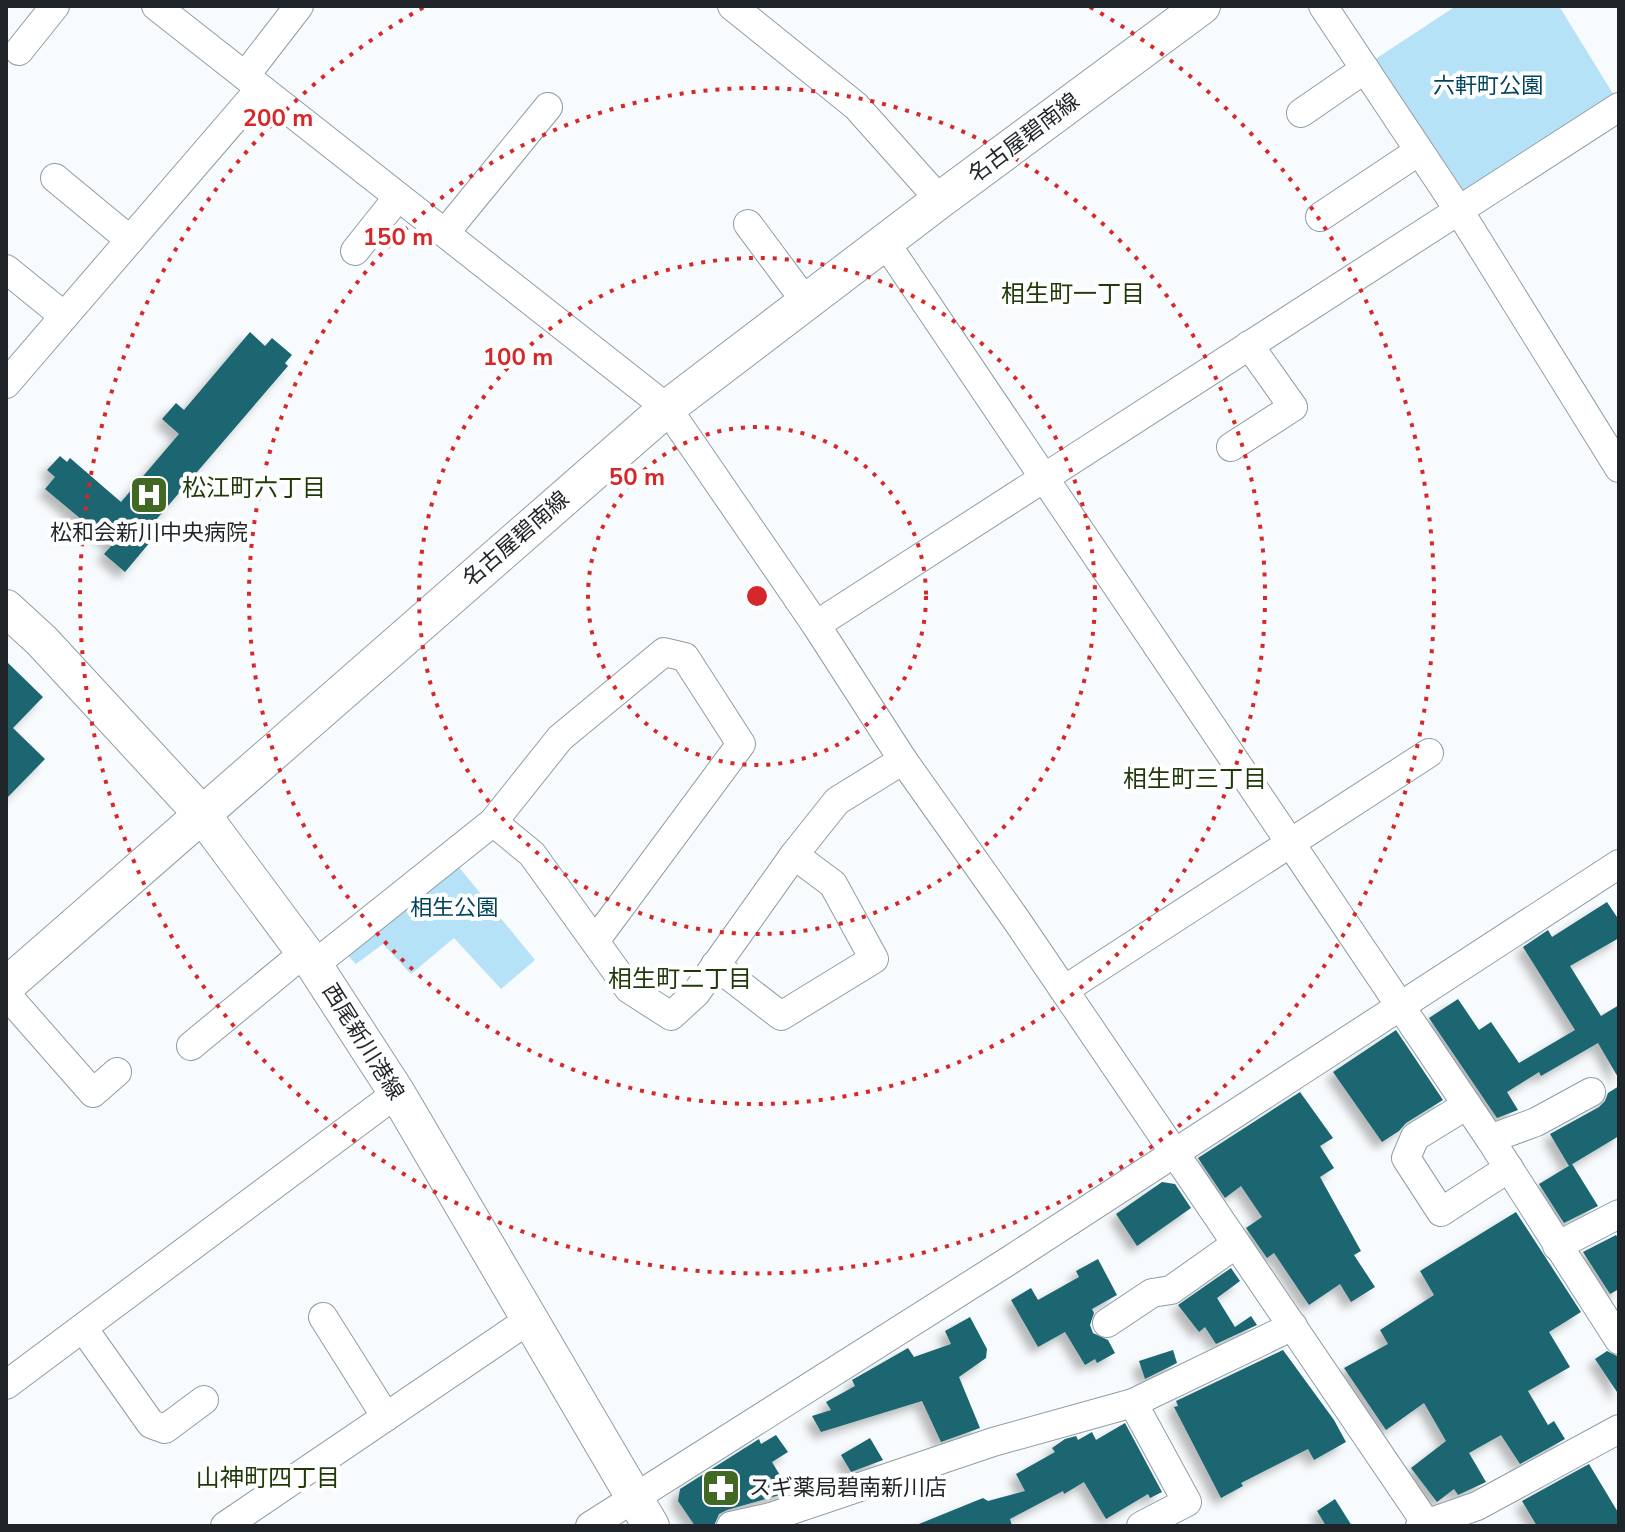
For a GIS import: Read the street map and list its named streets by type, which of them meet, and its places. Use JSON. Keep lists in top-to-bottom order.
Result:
{
  "streets": {
    "main road": ["名古屋碧南線", "西尾新川港線"]
  },
  "crossings": [
    ["名古屋碧南線", "西尾新川港線"]
  ],
  "districts": [
    "相生町一丁目",
    "松江町六丁目",
    "相生町三丁目",
    "相生町二丁目",
    "山神町四丁目"
  ],
  "parks": ["六軒町公園", "相生公園"],
  "places": {
    "hospital": ["松和会新川中央病院"],
    "pharmacy": ["スギ薬局碧南新川店"]
  },
  "rings": [
    "200 m",
    "150 m",
    "100 m",
    "50 m"
  ]
}
